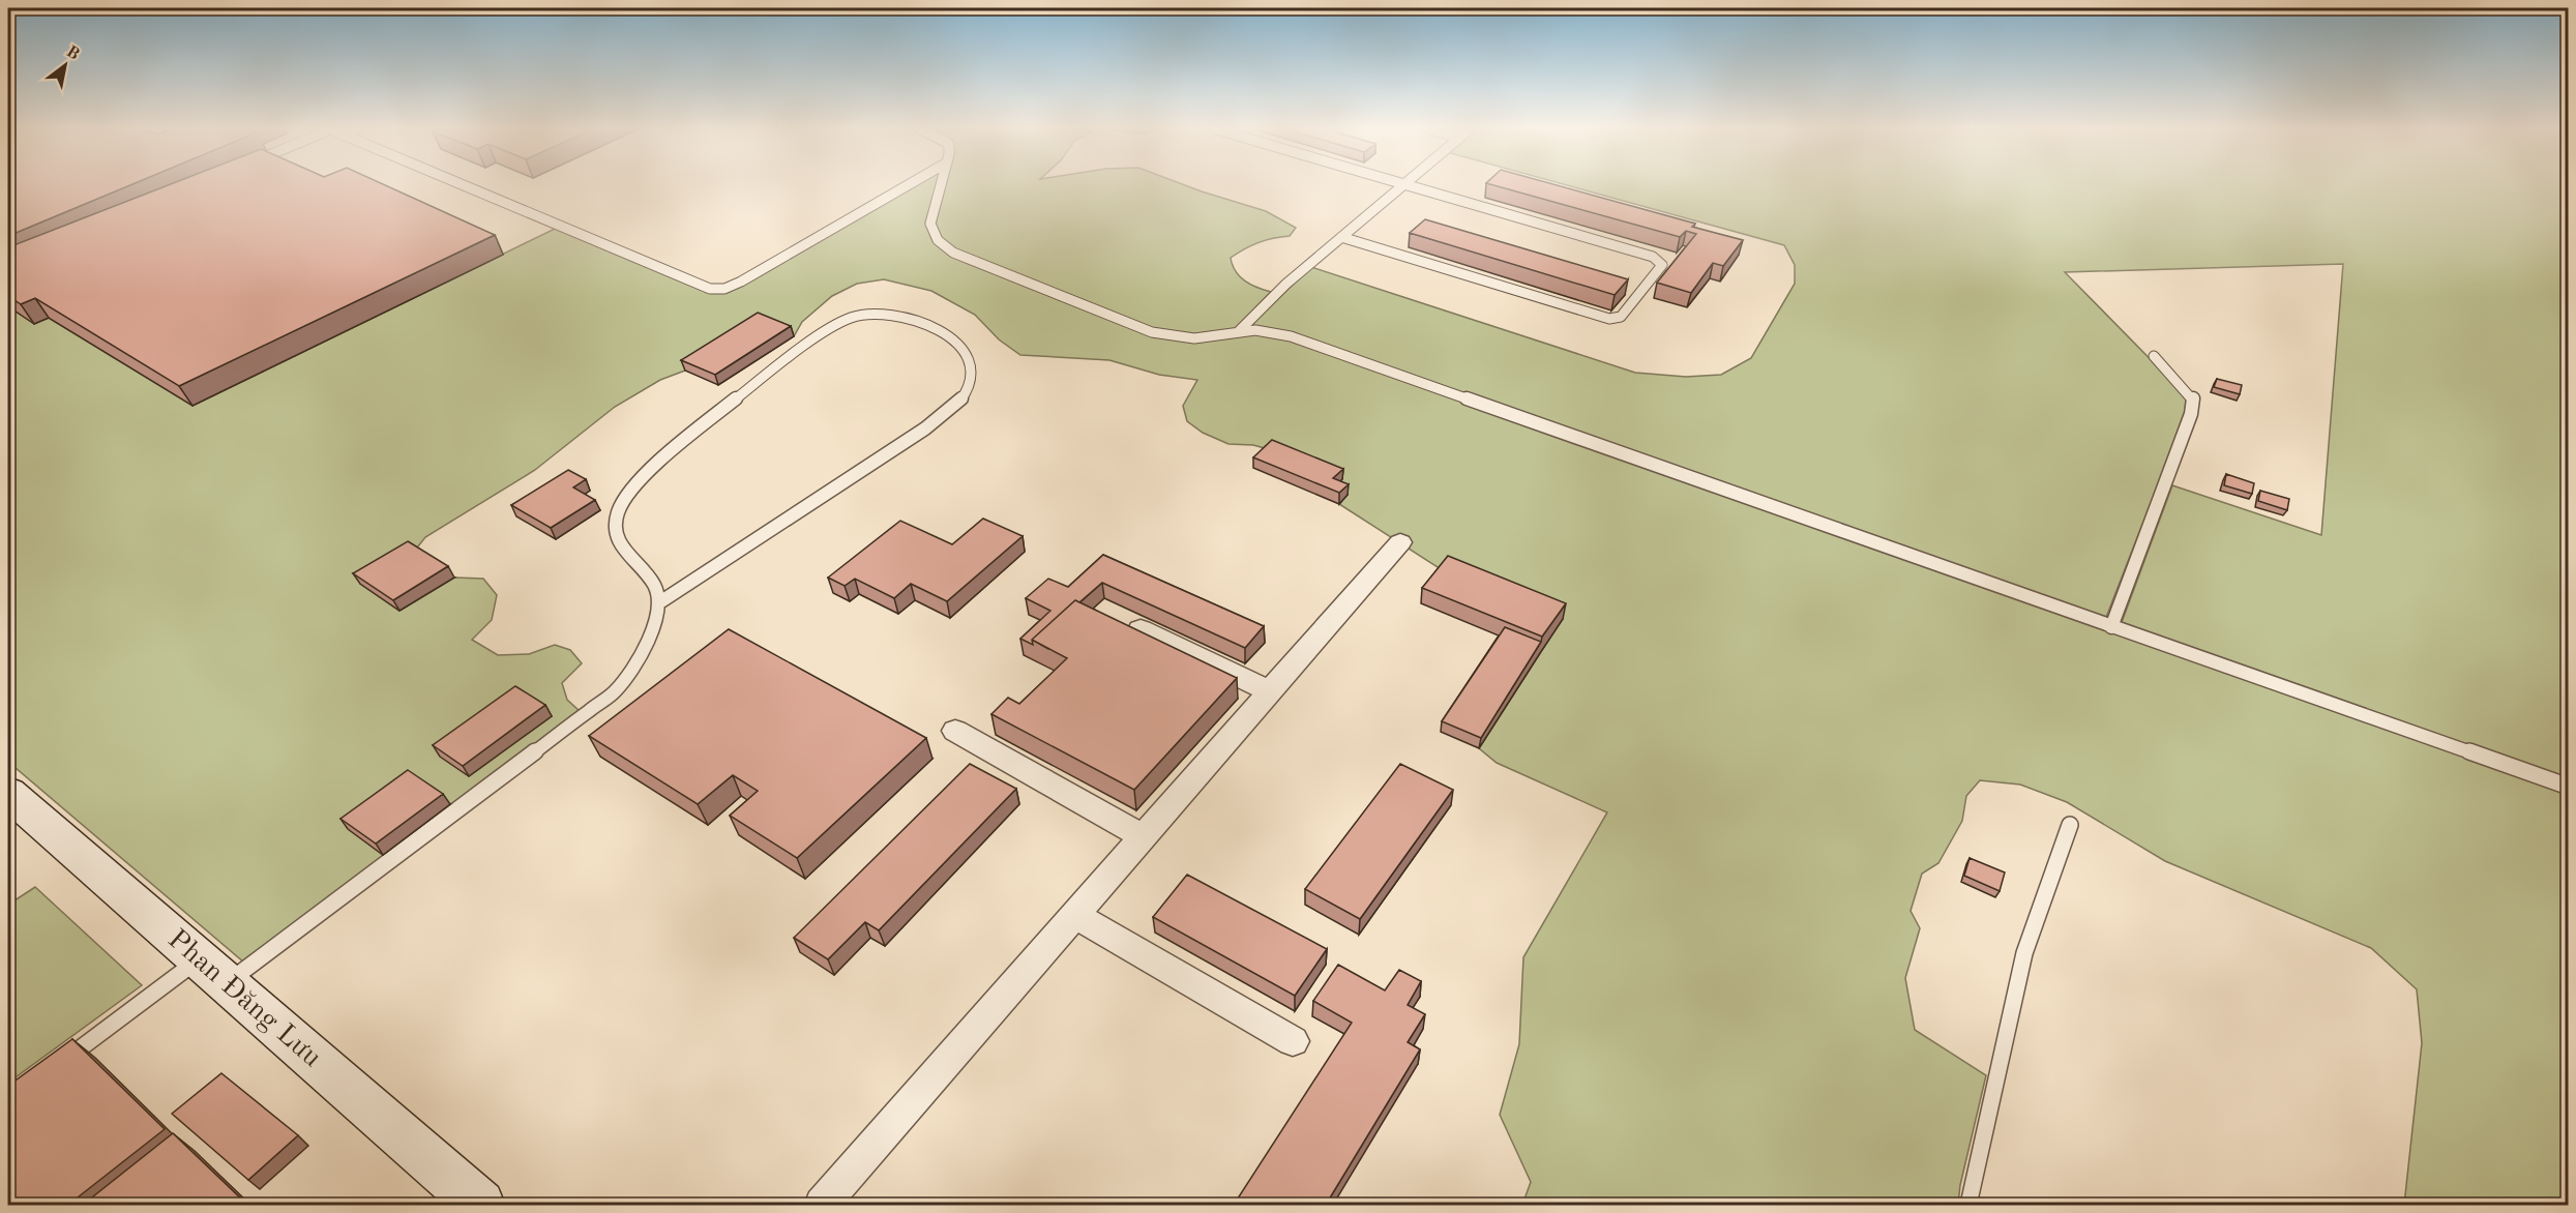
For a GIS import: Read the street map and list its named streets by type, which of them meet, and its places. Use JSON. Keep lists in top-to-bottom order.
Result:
{
  "streets": {
    "street": ["Phan Đăng Lưu"]
  },
  "north": "top right"
}
